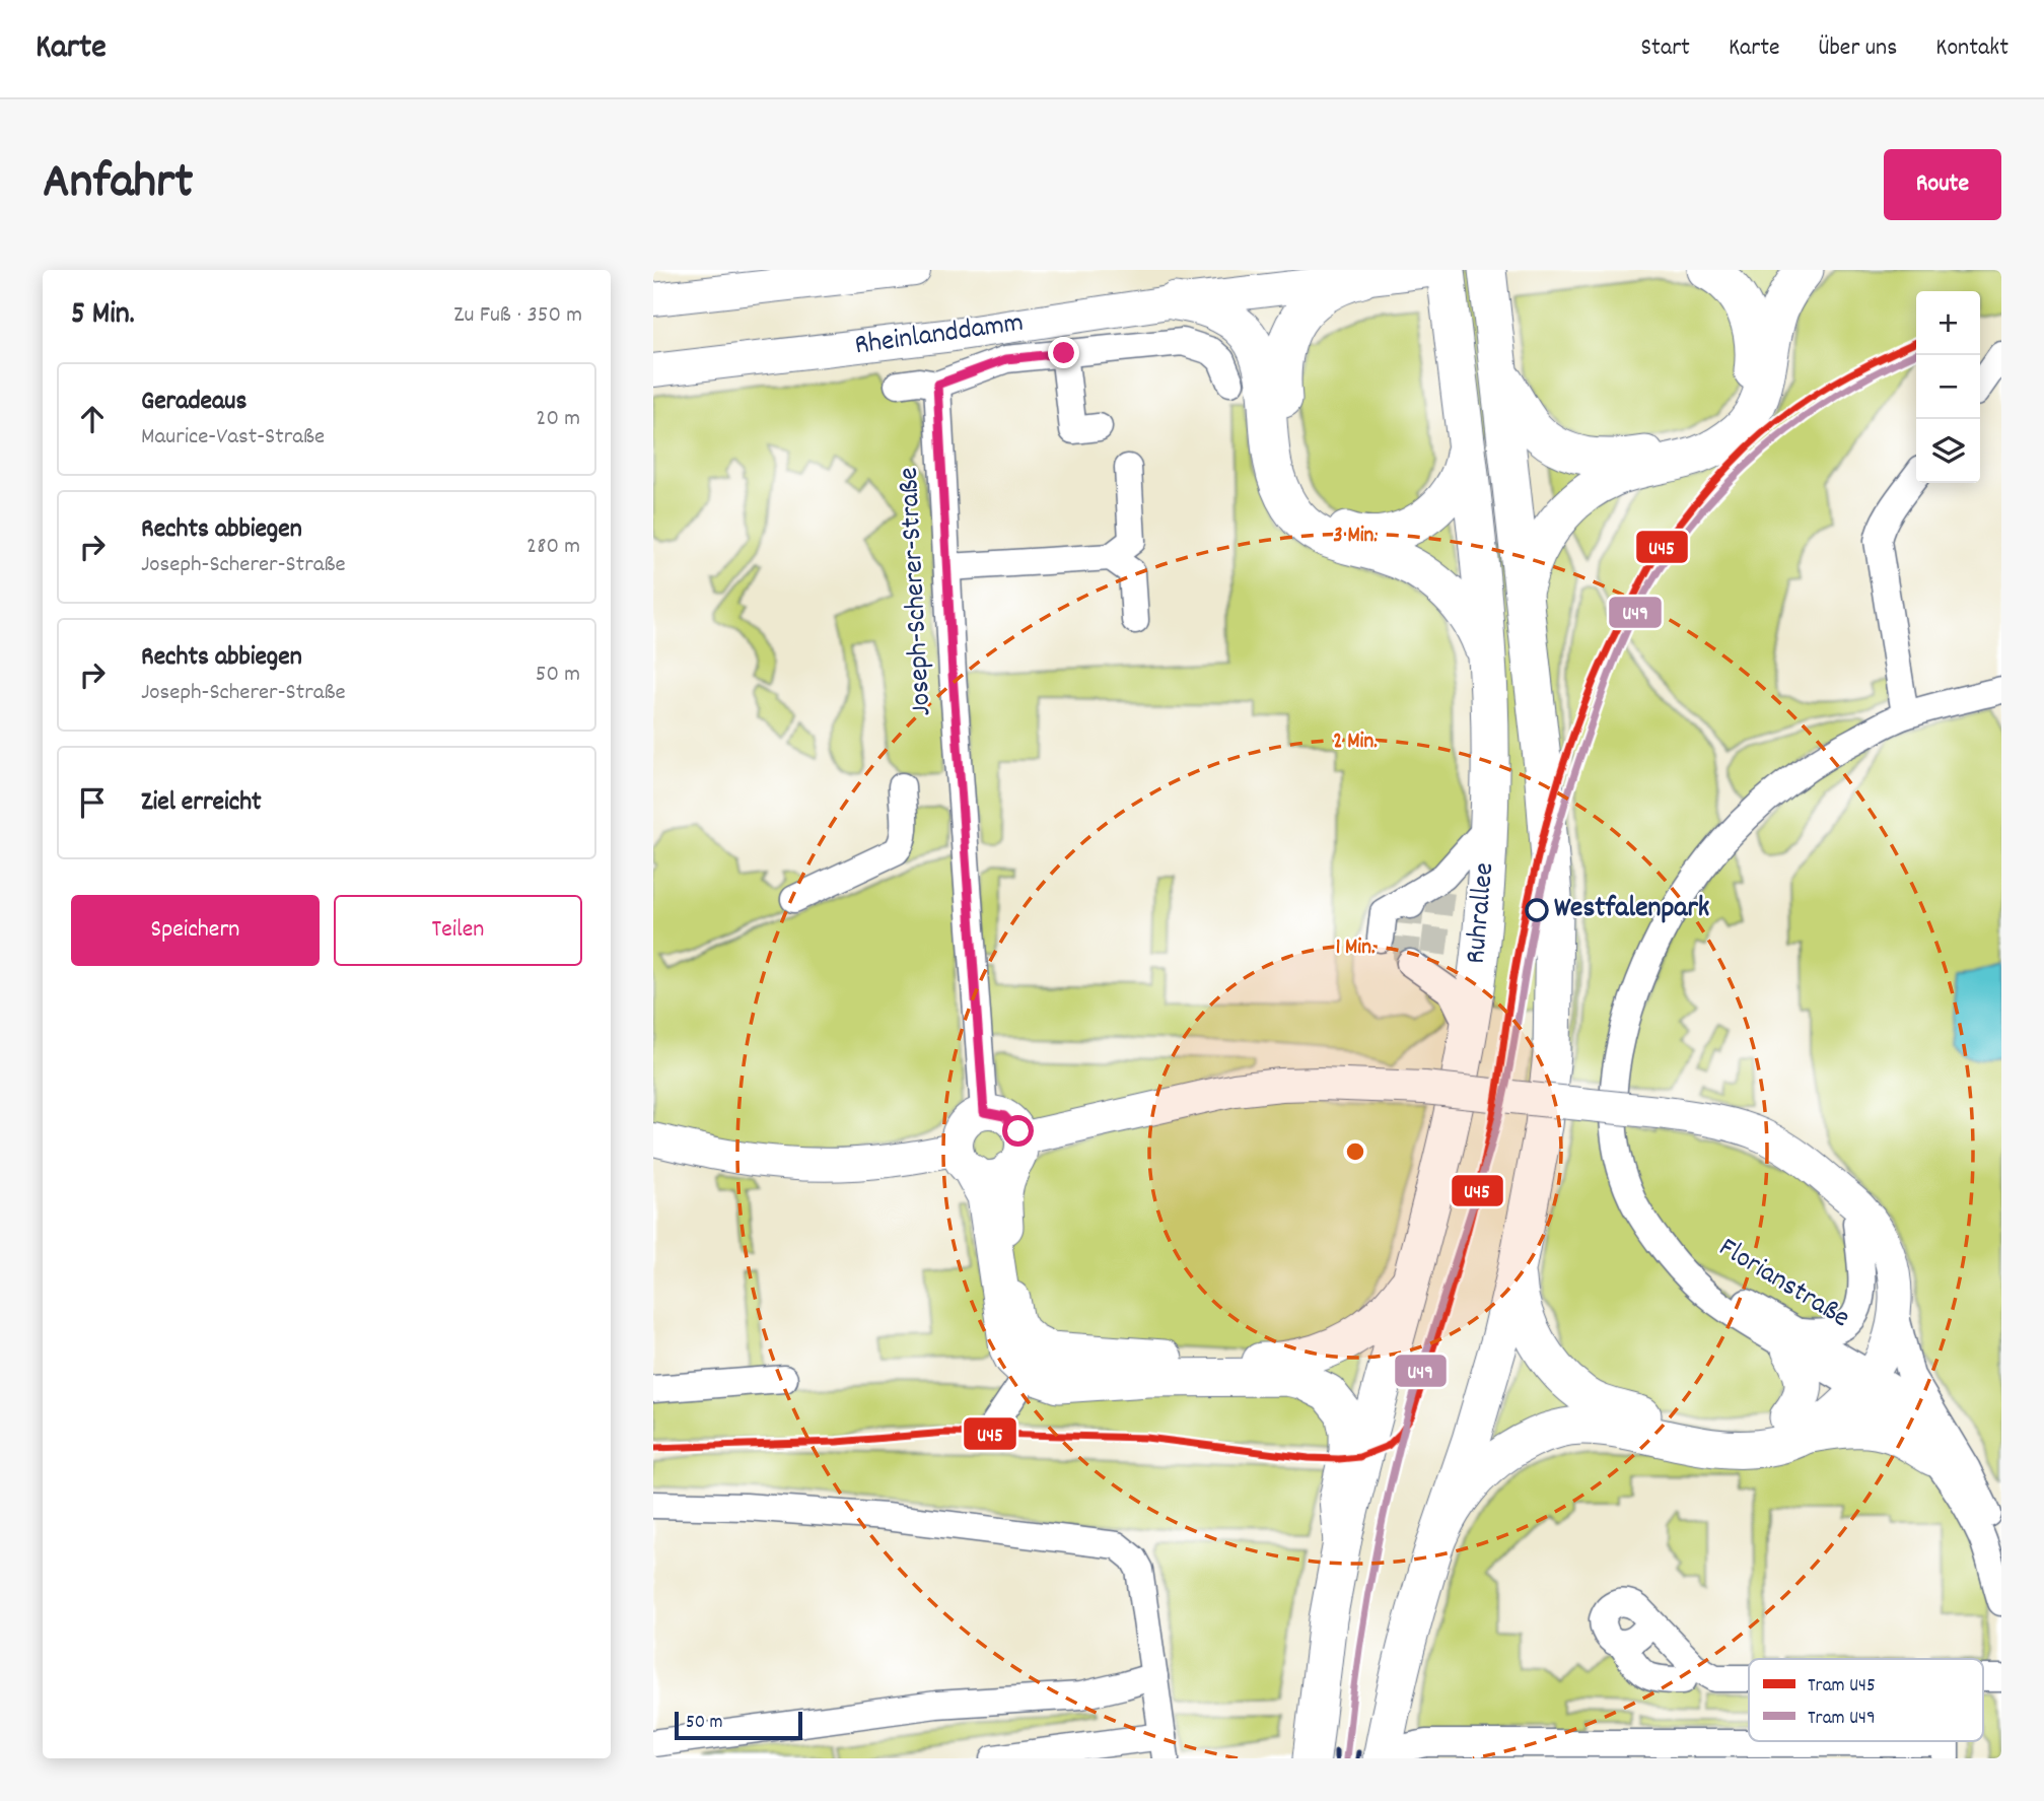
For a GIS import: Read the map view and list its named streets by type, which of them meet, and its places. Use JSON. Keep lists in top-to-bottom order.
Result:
{
  "streets": {
    "highway": ["Ruhrallee"],
    "main road": ["Rheinlanddamm"],
    "street": ["Joseph-Scherer-Straße", "Florianstraße"]
  },
  "places": ["Westfalenpark"],
  "lines": ["tram line U45", "tram line U49"],
  "legend": ["Tram U45", "Tram U49"],
  "scale_bar": "50 m",
  "page": {
    "header": "Karte",
    "nav": [
      "Start",
      "Karte",
      "Über uns",
      "Kontakt"
    ],
    "title": "Anfahrt",
    "buttons": [
      "Route",
      ["Speichern", "Teilen"]
    ],
    "heading": ["5 Min.", "Zu Fuß · 350 m"],
    "map_buttons": ["+", "−"],
    "list": [
      ["Geradeaus", "Maurice-Vast-Straße", "20 m"],
      ["Rechts abbiegen", "Joseph-Scherer-Straße", "280 m"],
      ["Rechts abbiegen", "Joseph-Scherer-Straße", "50 m"],
      "Ziel erreicht"
    ],
    "scale": "50 m"
  },
  "rings": ["3 Min.", "2 Min.", "1 Min."]
}
